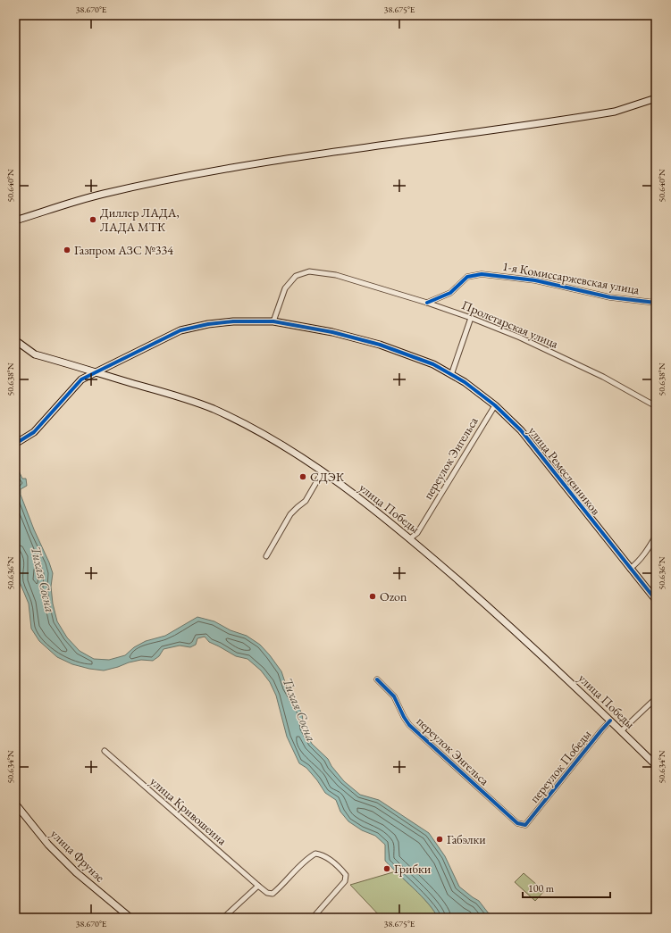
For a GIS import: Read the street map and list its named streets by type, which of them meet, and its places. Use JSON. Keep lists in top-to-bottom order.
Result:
{
  "streets": {
    "main road": ["улица Ремесленников", "улица Победы", "улица Фрунзе"],
    "street": [
      "1-я Комиссаржевская улица",
      "Пролетарская улица",
      "переулок Энгельса",
      "переулок Победы",
      "улица Кривошеина"
    ]
  },
  "crossings": [
    ["1-я Комиссаржевская улица", "Пролетарская улица"],
    ["Пролетарская улица", "улица Ремесленников"],
    ["переулок Энгельса", "улица Ремесленников"],
    ["переулок Энгельса", "улица Победы"],
    ["переулок Энгельса", "переулок Победы"],
    ["улица Ремесленников", "улица Победы"],
    ["улица Победы", "переулок Победы"]
  ],
  "water": ["Тихая Сосна"],
  "places": [
    "Диллер ЛАДА, ЛАДА МТК",
    "Газпром АЗС №334",
    "СДЭК",
    "Ozon",
    "Габэлки",
    "Грибки"
  ],
  "scale_bar": "100 m",
  "coordinates": [
    "38.670°E",
    "38.675°E",
    "50.640°N",
    "50.638°N",
    "50.636°N",
    "50.634°N"
  ]
}
